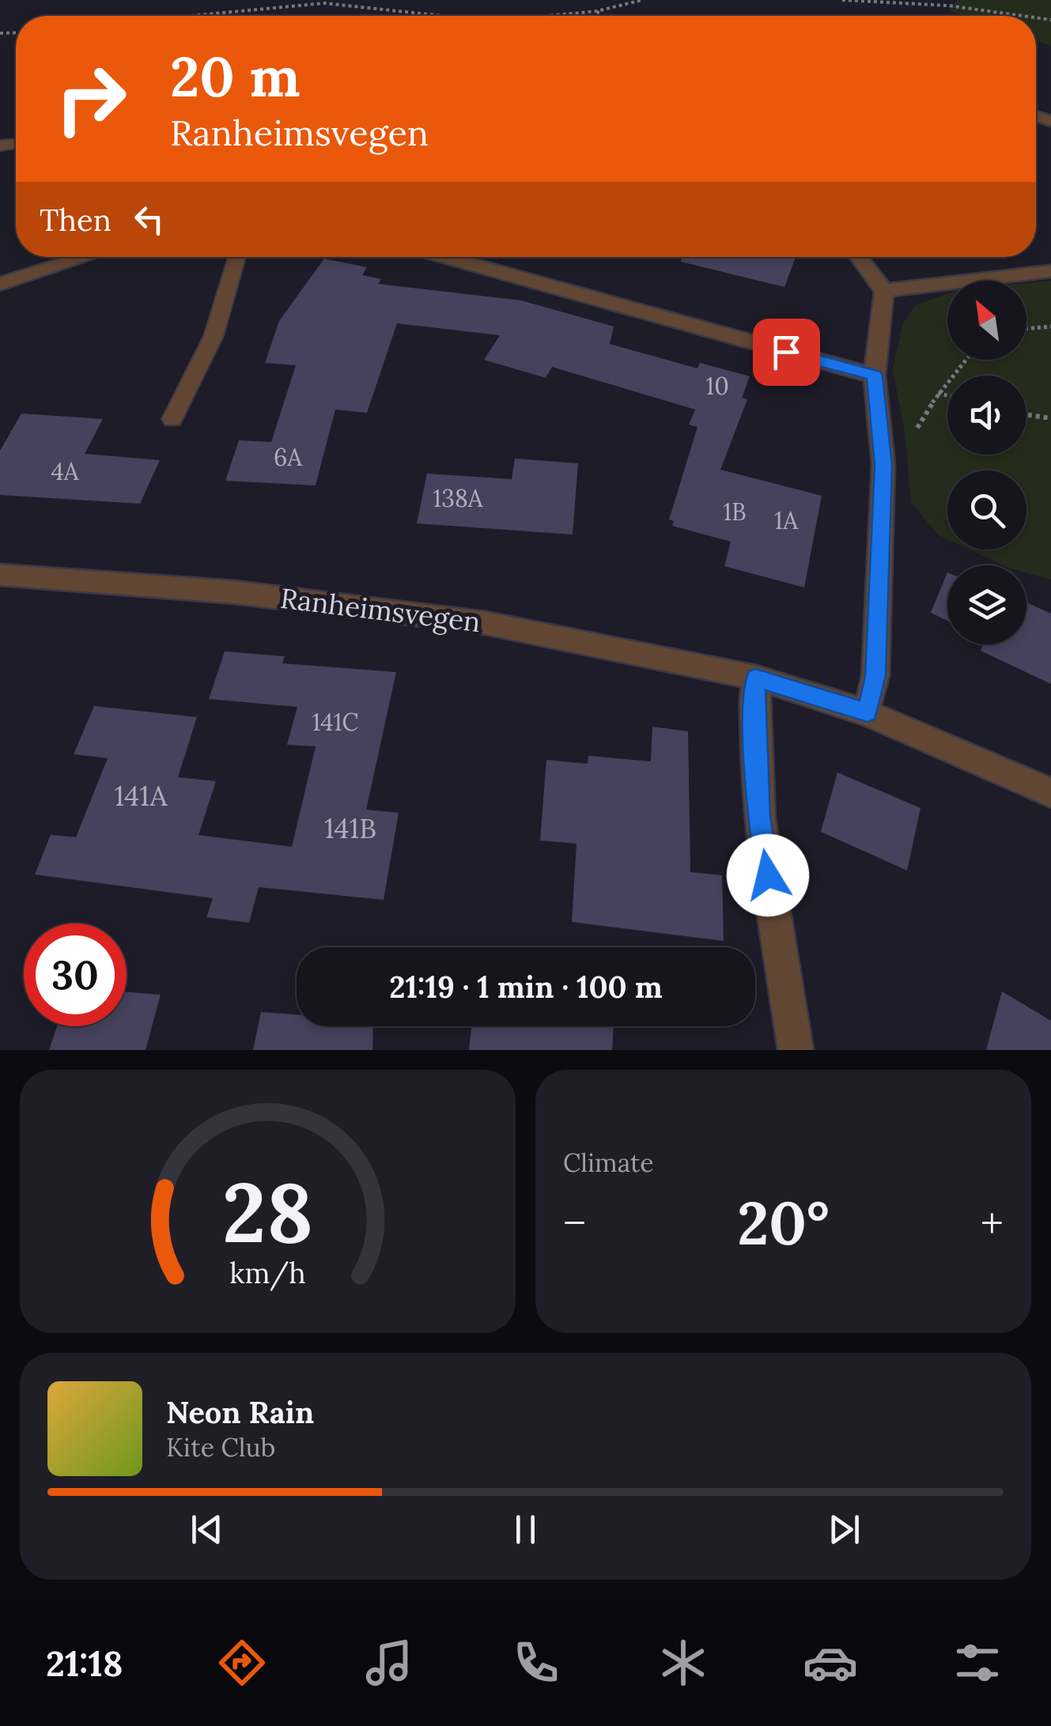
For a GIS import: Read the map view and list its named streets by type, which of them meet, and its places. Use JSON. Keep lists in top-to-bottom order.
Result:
{
  "streets": {
    "street": ["Ranheimsvegen"]
  },
  "house_numbers": [
    "10",
    "6A",
    "4A",
    "138A",
    "1B",
    "1A",
    "141C",
    "141A",
    "141B"
  ],
  "north": "top left",
  "page": {
    "turn": ["20 m", "Ranheimsvegen"],
    "then": "Then",
    "limit": "30",
    "trip": "21:19 · 1 min · 100 m",
    "tile": "Climate",
    "heat": ["−", "20°", "+"],
    "song": ["Neon Rain", "Kite Club"],
    "tabs": "21:18",
    "gauge": ["28", "km/h"]
  }
}
